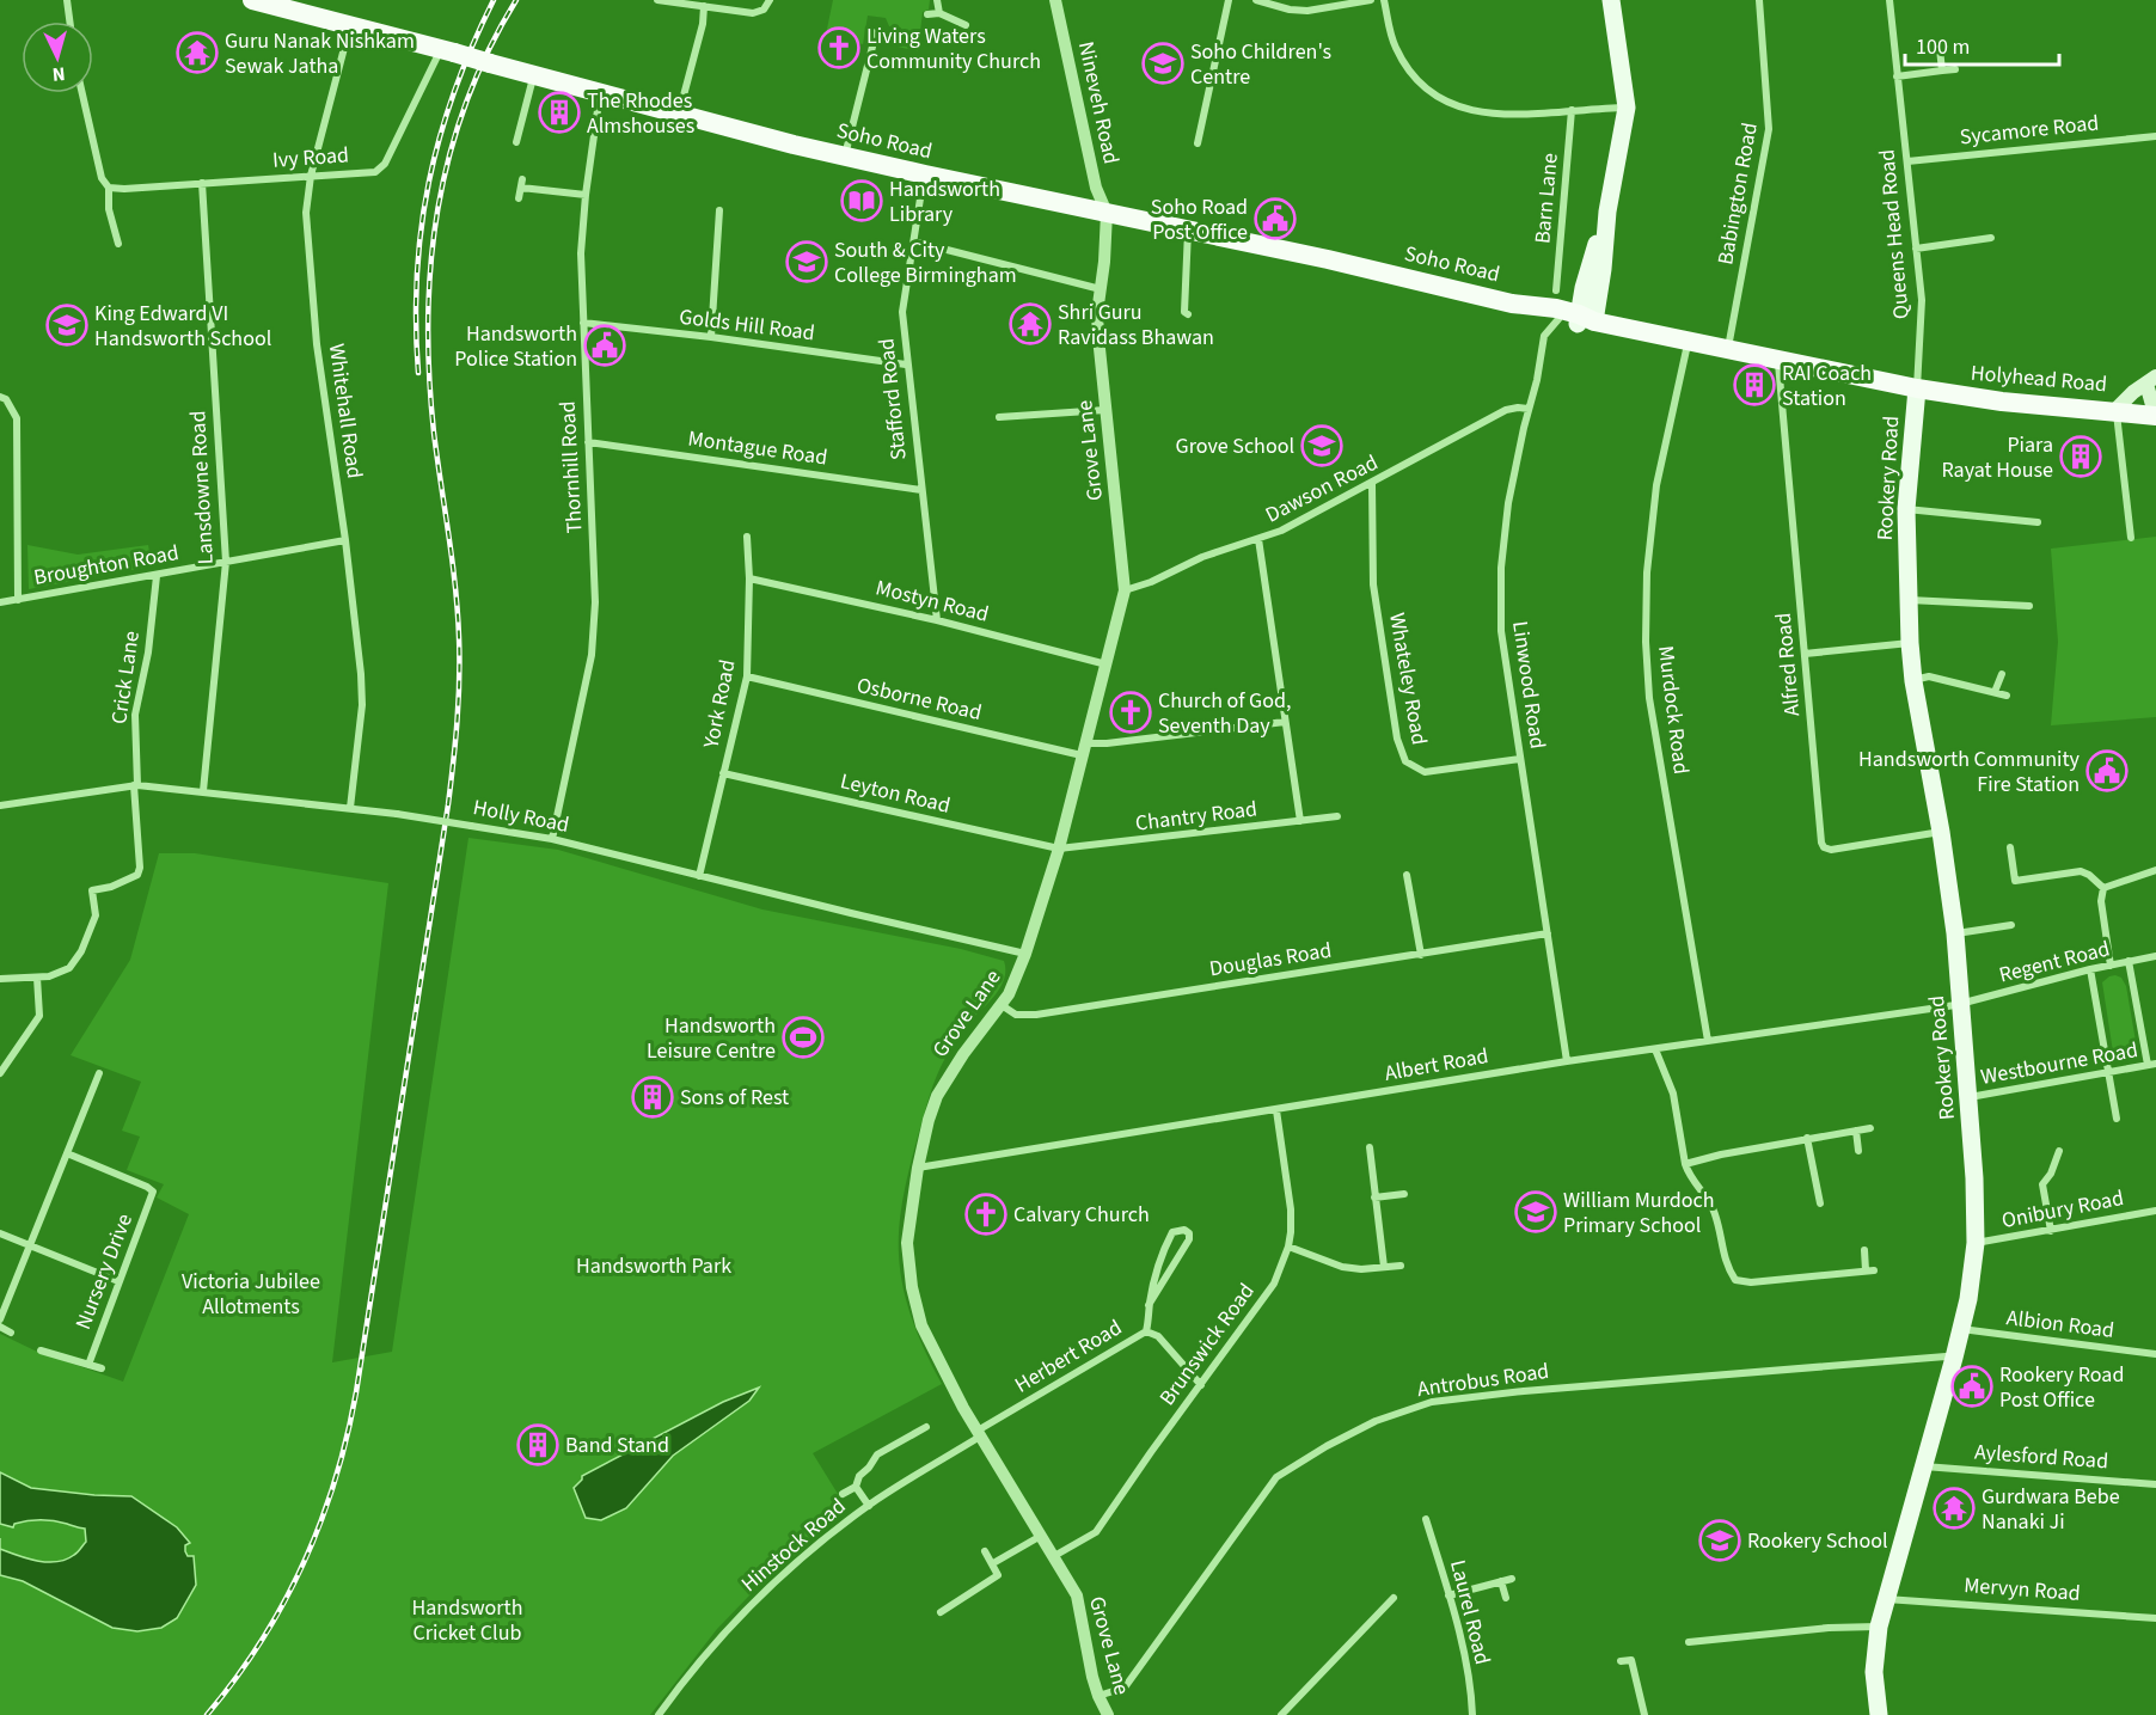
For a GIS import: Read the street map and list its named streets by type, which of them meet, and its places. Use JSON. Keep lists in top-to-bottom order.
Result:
{
  "streets": {
    "highway": ["Soho Road", "Holyhead Road"],
    "main road": ["Rookery Road"],
    "street": [
      "Nineveh Road",
      "Sycamore Road",
      "Ivy Road",
      "Babington Road",
      "Barn Lane",
      "Queens Head Road",
      "Golds Hill Road",
      "Stafford Road",
      "Whitehall Road",
      "Montague Road",
      "Grove Lane",
      "Thornhill Road",
      "Lansdowne Road",
      "Dawson Road",
      "Broughton Road",
      "Mostyn Road",
      "Alfred Road",
      "Crick Lane",
      "Whateley Road",
      "Linwood Road",
      "Osborne Road",
      "York Road",
      "Murdock Road",
      "Leyton Road",
      "Holly Road",
      "Chantry Road",
      "Douglas Road",
      "Regent Road",
      "Westbourne Road",
      "Albert Road",
      "Onibury Road",
      "Nursery Drive",
      "Albion Road",
      "Brunswick Road",
      "Herbert Road",
      "Antrobus Road",
      "Aylesford Road",
      "Hinstock Road",
      "Mervyn Road",
      "Laurel Road"
    ]
  },
  "crossings": [
    ["Nineveh Road", "Soho Road"],
    ["Nineveh Road", "Grove Lane"],
    ["Sycamore Road", "Queens Head Road"],
    ["Soho Road", "Ivy Road"],
    ["Soho Road", "Babington Road"],
    ["Soho Road", "Queens Head Road"],
    ["Soho Road", "Holyhead Road"],
    ["Soho Road", "Stafford Road"],
    ["Soho Road", "Whitehall Road"],
    ["Soho Road", "Grove Lane"],
    ["Soho Road", "Thornhill Road"],
    ["Soho Road", "Rookery Road"],
    ["Soho Road", "Alfred Road"],
    ["Soho Road", "Linwood Road"],
    ["Soho Road", "Murdock Road"],
    ["Ivy Road", "Whitehall Road"],
    ["Ivy Road", "Lansdowne Road"],
    ["Queens Head Road", "Holyhead Road"],
    ["Queens Head Road", "Rookery Road"],
    ["Golds Hill Road", "Stafford Road"],
    ["Golds Hill Road", "Thornhill Road"],
    ["Holyhead Road", "Rookery Road"],
    ["Stafford Road", "Montague Road"],
    ["Stafford Road", "Mostyn Road"],
    ["Whitehall Road", "Broughton Road"],
    ["Whitehall Road", "Holly Road"],
    ["Montague Road", "Thornhill Road"],
    ["Grove Lane", "Dawson Road"],
    ["Grove Lane", "Mostyn Road"],
    ["Grove Lane", "Osborne Road"],
    ["Grove Lane", "Leyton Road"],
    ["Grove Lane", "Holly Road"],
    ["Grove Lane", "Chantry Road"],
    ["Grove Lane", "Douglas Road"],
    ["Grove Lane", "Albert Road"],
    ["Grove Lane", "Brunswick Road"],
    ["Grove Lane", "Herbert Road"],
    ["Grove Lane", "Antrobus Road"],
    ["Grove Lane", "Hinstock Road"],
    ["Thornhill Road", "Holly Road"],
    ["Rookery Road", "Alfred Road"],
    ["Rookery Road", "Regent Road"],
    ["Rookery Road", "Westbourne Road"],
    ["Rookery Road", "Albert Road"],
    ["Rookery Road", "Onibury Road"],
    ["Rookery Road", "Albion Road"],
    ["Rookery Road", "Antrobus Road"],
    ["Rookery Road", "Aylesford Road"],
    ["Rookery Road", "Mervyn Road"],
    ["Lansdowne Road", "Broughton Road"],
    ["Lansdowne Road", "Holly Road"],
    ["Dawson Road", "Whateley Road"],
    ["Dawson Road", "Linwood Road"],
    ["Broughton Road", "Crick Lane"],
    ["Mostyn Road", "York Road"],
    ["Crick Lane", "Holly Road"],
    ["Whateley Road", "Linwood Road"],
    ["Linwood Road", "Douglas Road"],
    ["Linwood Road", "Albert Road"],
    ["Osborne Road", "York Road"],
    ["York Road", "Leyton Road"],
    ["York Road", "Holly Road"],
    ["Murdock Road", "Albert Road"],
    ["Leyton Road", "Chantry Road"],
    ["Regent Road", "Albert Road"],
    ["Albert Road", "Brunswick Road"],
    ["Brunswick Road", "Herbert Road"],
    ["Herbert Road", "Hinstock Road"]
  ],
  "parks": ["Handsworth Park", "Victoria Jubilee Allotments", "Handsworth Cricket Club"],
  "places": {
    "church": ["Living Waters Community Church", "Church of God, Seventh Day", "Calvary Church"],
    "temple": ["Guru Nanak Nishkam Sewak Jatha", "Shri Guru Ravidass Bhawan", "Gurdwara Bebe Nanaki Ji"],
    "school or university": [
      "Soho Children's Centre",
      "South & City College Birmingham",
      "King Edward VI Handsworth School",
      "Grove School",
      "William Murdoch Primary School",
      "Rookery School"
    ],
    "building": [
      "The Rhodes Almshouses",
      "RAI Coach Station",
      "Piara Rayat House",
      "Sons of Rest",
      "Band Stand"
    ],
    "library": ["Handsworth Library"],
    "public building": [
      "Soho Road Post Office",
      "Handsworth Police Station",
      "Handsworth Community Fire Station",
      "Rookery Road Post Office"
    ],
    "sports": ["Handsworth Leisure Centre"]
  },
  "scale_bar": "100 m",
  "north": "bottom"
}
